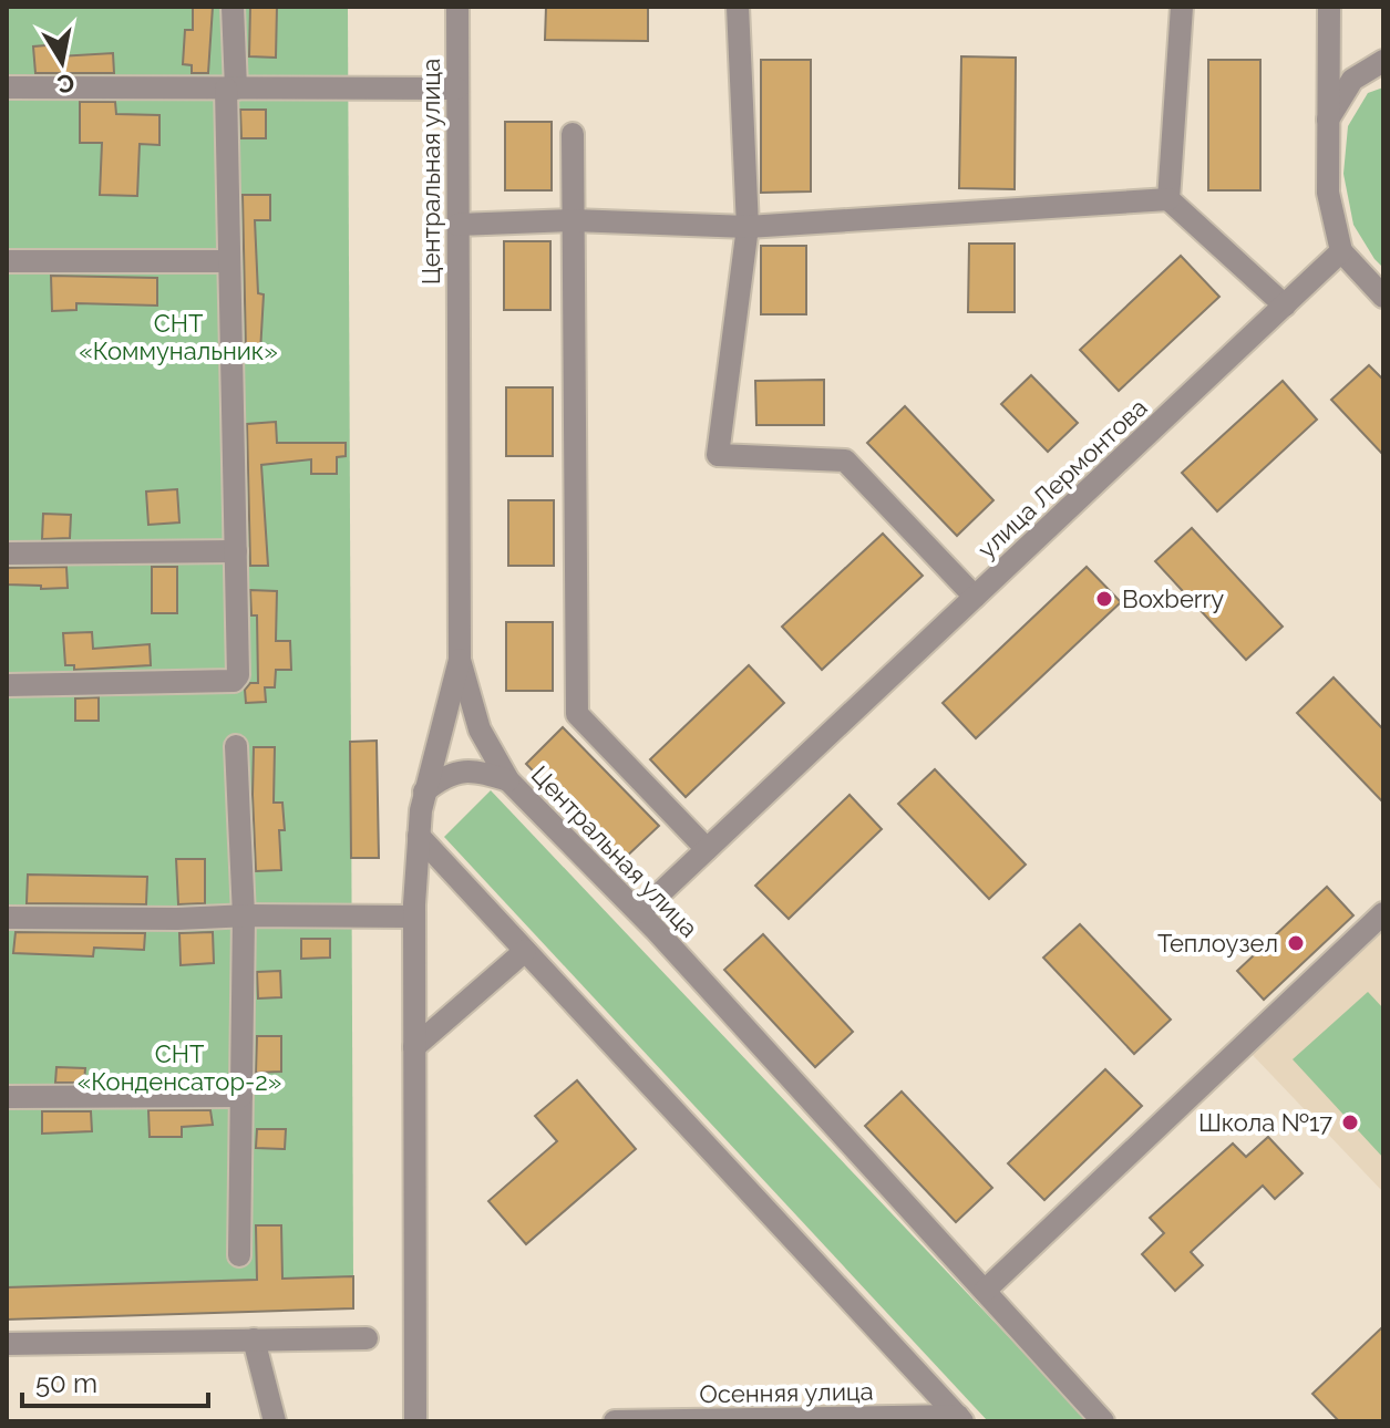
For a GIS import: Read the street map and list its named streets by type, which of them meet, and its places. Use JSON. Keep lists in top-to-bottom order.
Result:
{
  "streets": {
    "street": ["Центральная улица", "улица Лермонтова", "Осенняя улица"]
  },
  "crossings": [
    ["Центральная улица", "улица Лермонтова"]
  ],
  "parks": ["СНТ «Коммунальник»", "СНТ «Конденсатор-2»"],
  "places": ["Boxberry", "Теплоузел", "Школа №17"],
  "scale_bar": "50 m",
  "north": "bottom"
}
